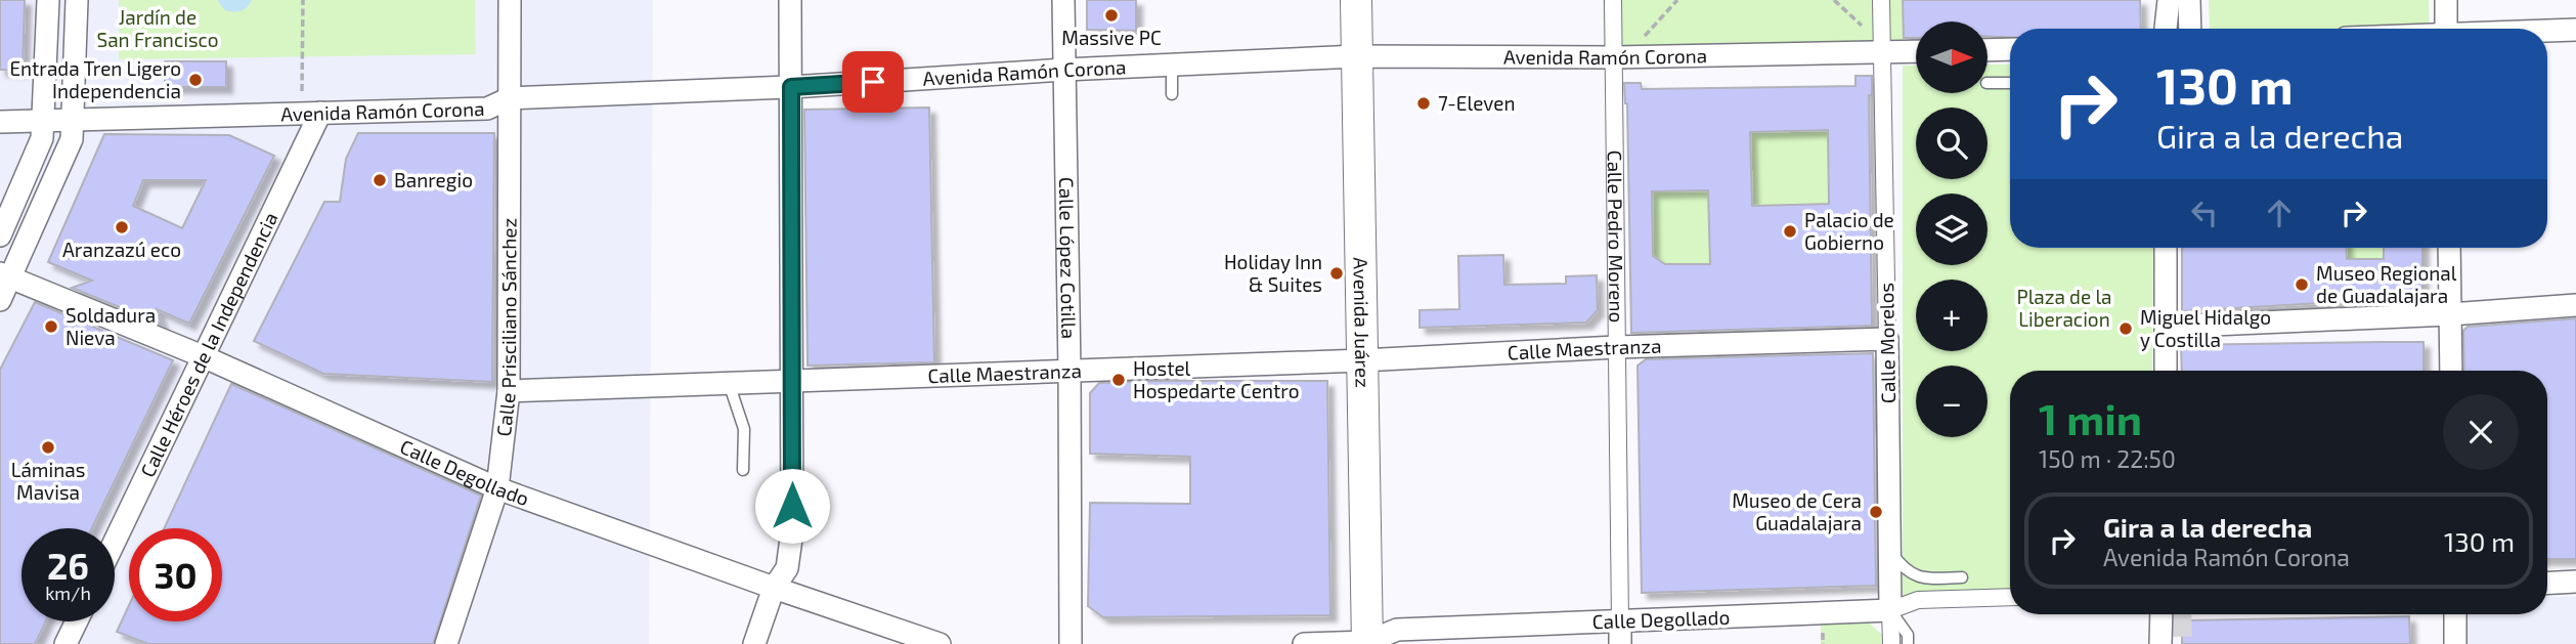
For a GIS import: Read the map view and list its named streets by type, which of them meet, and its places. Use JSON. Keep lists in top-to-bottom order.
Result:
{
  "streets": {
    "main road": ["Avenida Juárez"],
    "street": [
      "Avenida Ramón Corona",
      "Calle Pedro Moreno",
      "Calle López Cotilla",
      "Calle Prisciliano Sánchez",
      "Calle Morelos",
      "Calle Héroes de la Independencia",
      "Calle Maestranza",
      "Calle Degollado"
    ]
  },
  "crossings": [
    ["Avenida Ramón Corona", "Calle Pedro Moreno"],
    ["Avenida Ramón Corona", "Calle López Cotilla"],
    ["Avenida Ramón Corona", "Avenida Juárez"],
    ["Avenida Ramón Corona", "Calle Prisciliano Sánchez"],
    ["Avenida Ramón Corona", "Calle Morelos"],
    ["Avenida Ramón Corona", "Calle Héroes de la Independencia"],
    ["Calle Pedro Moreno", "Calle Maestranza"],
    ["Calle Pedro Moreno", "Calle Degollado"],
    ["Calle López Cotilla", "Calle Maestranza"],
    ["Avenida Juárez", "Calle Maestranza"],
    ["Avenida Juárez", "Calle Degollado"],
    ["Calle Prisciliano Sánchez", "Calle Maestranza"],
    ["Calle Prisciliano Sánchez", "Calle Degollado"],
    ["Calle Morelos", "Calle Maestranza"],
    ["Calle Morelos", "Calle Degollado"],
    ["Calle Héroes de la Independencia", "Calle Degollado"]
  ],
  "parks": ["Jardín de San Francisco", "Plaza de la Liberacion"],
  "places": [
    "Massive PC",
    "Entrada Tren Ligero Independencia",
    "7-Eleven",
    "Banregio",
    "Aranzazú eco",
    "Palacio de Gobierno",
    "Holiday Inn & Suites",
    "Museo Regional de Guadalajara",
    "Soldadura Nieva",
    "Miguel Hidalgo y Costilla",
    "Hostel Hospedarte Centro",
    "Láminas Mavisa",
    "Museo de Cera Guadalajara"
  ],
  "north": "right",
  "page": {
    "map_buttons": ["+", "−"],
    "turn": ["130 m", "Gira a la derecha"],
    "heading": ["1 min", "150 m · 22:50"],
    "list": [
      {
        "name": "Gira a la derecha",
        "note": "Avenida Ramón Corona",
        "value": "130 m"
      }
    ],
    "speed": "26 km/h",
    "limit": "30"
  }
}
